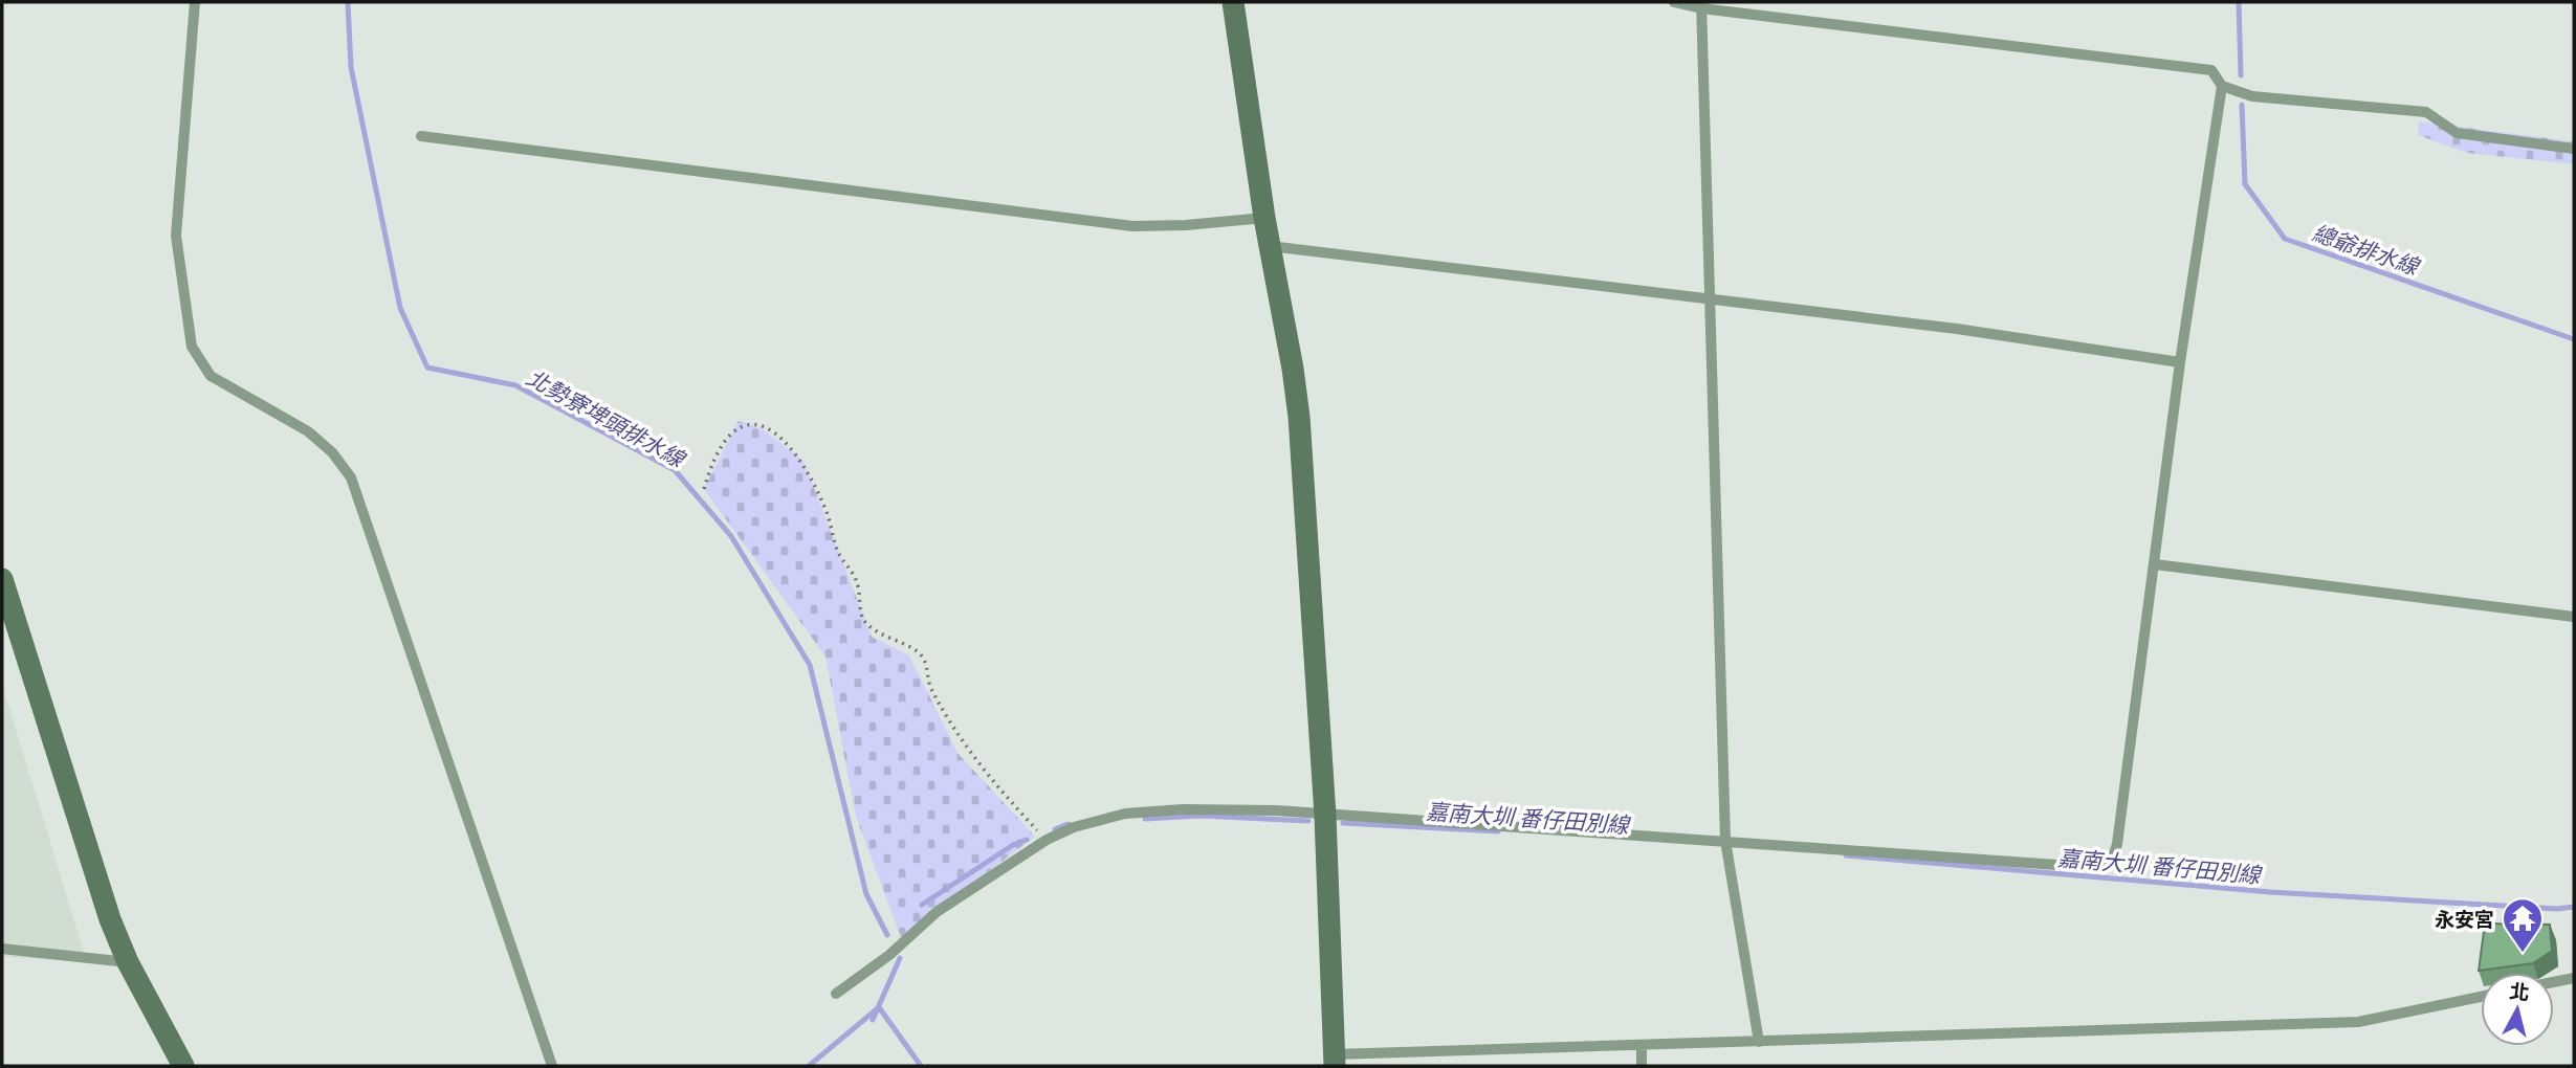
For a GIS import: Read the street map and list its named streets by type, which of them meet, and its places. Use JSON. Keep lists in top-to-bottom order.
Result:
{
  "water": ["總爺排水線", "北勢寮埤頭排水線", "嘉南大圳 番仔田別線"],
  "places": {
    "temple": ["永安宮"]
  },
  "north": "top"
}
